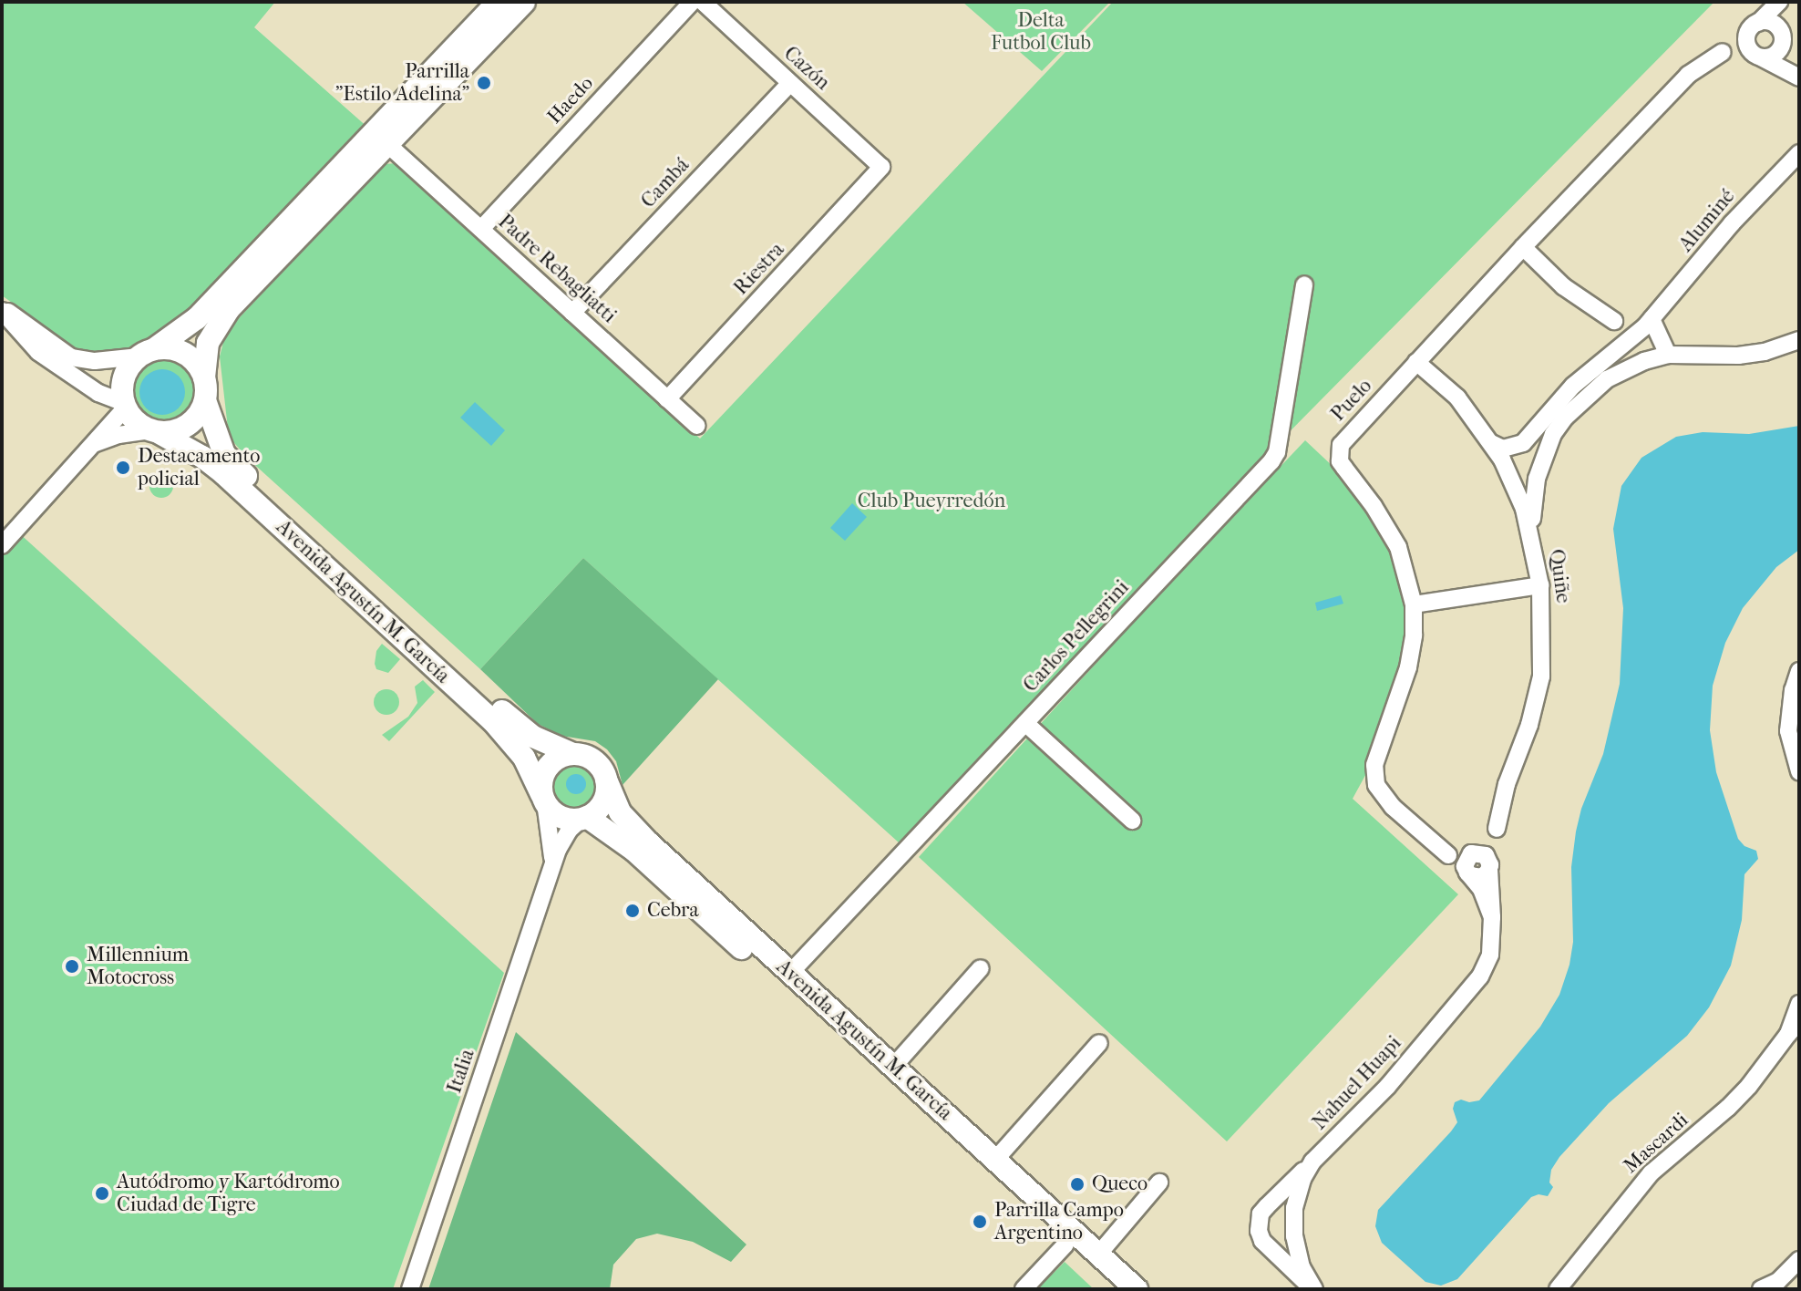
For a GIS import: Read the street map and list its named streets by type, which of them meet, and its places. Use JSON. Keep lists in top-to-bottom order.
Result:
{
  "streets": {
    "main road": ["Avenida Agustín M. García"],
    "street": [
      "Cazón",
      "Haedo",
      "Cambá",
      "Aluminé",
      "Padre Rebagliatti",
      "Riestra",
      "Puelo",
      "Quiñe",
      "Carlos Pellegrini",
      "Italia",
      "Nahuel Huapi",
      "Mascardi"
    ]
  },
  "crossings": [
    ["Cazón", "Cambá"],
    ["Cazón", "Riestra"],
    ["Haedo", "Padre Rebagliatti"],
    ["Cambá", "Padre Rebagliatti"],
    ["Aluminé", "Quiñe"],
    ["Padre Rebagliatti", "Riestra"],
    ["Puelo", "Quiñe"],
    ["Puelo", "Nahuel Huapi"],
    ["Quiñe", "Nahuel Huapi"],
    ["Avenida Agustín M. García", "Carlos Pellegrini"],
    ["Avenida Agustín M. García", "Italia"]
  ],
  "parks": ["Delta Futbol Club", "Club Pueyrredón"],
  "places": [
    "Parrilla \"Estilo Adelina\"",
    "Destacamento policial",
    "Cebra",
    "Millennium Motocross",
    "Queco",
    "Autódromo y Kartódromo Ciudad de Tigre",
    "Parrilla Campo Argentino"
  ]
}
